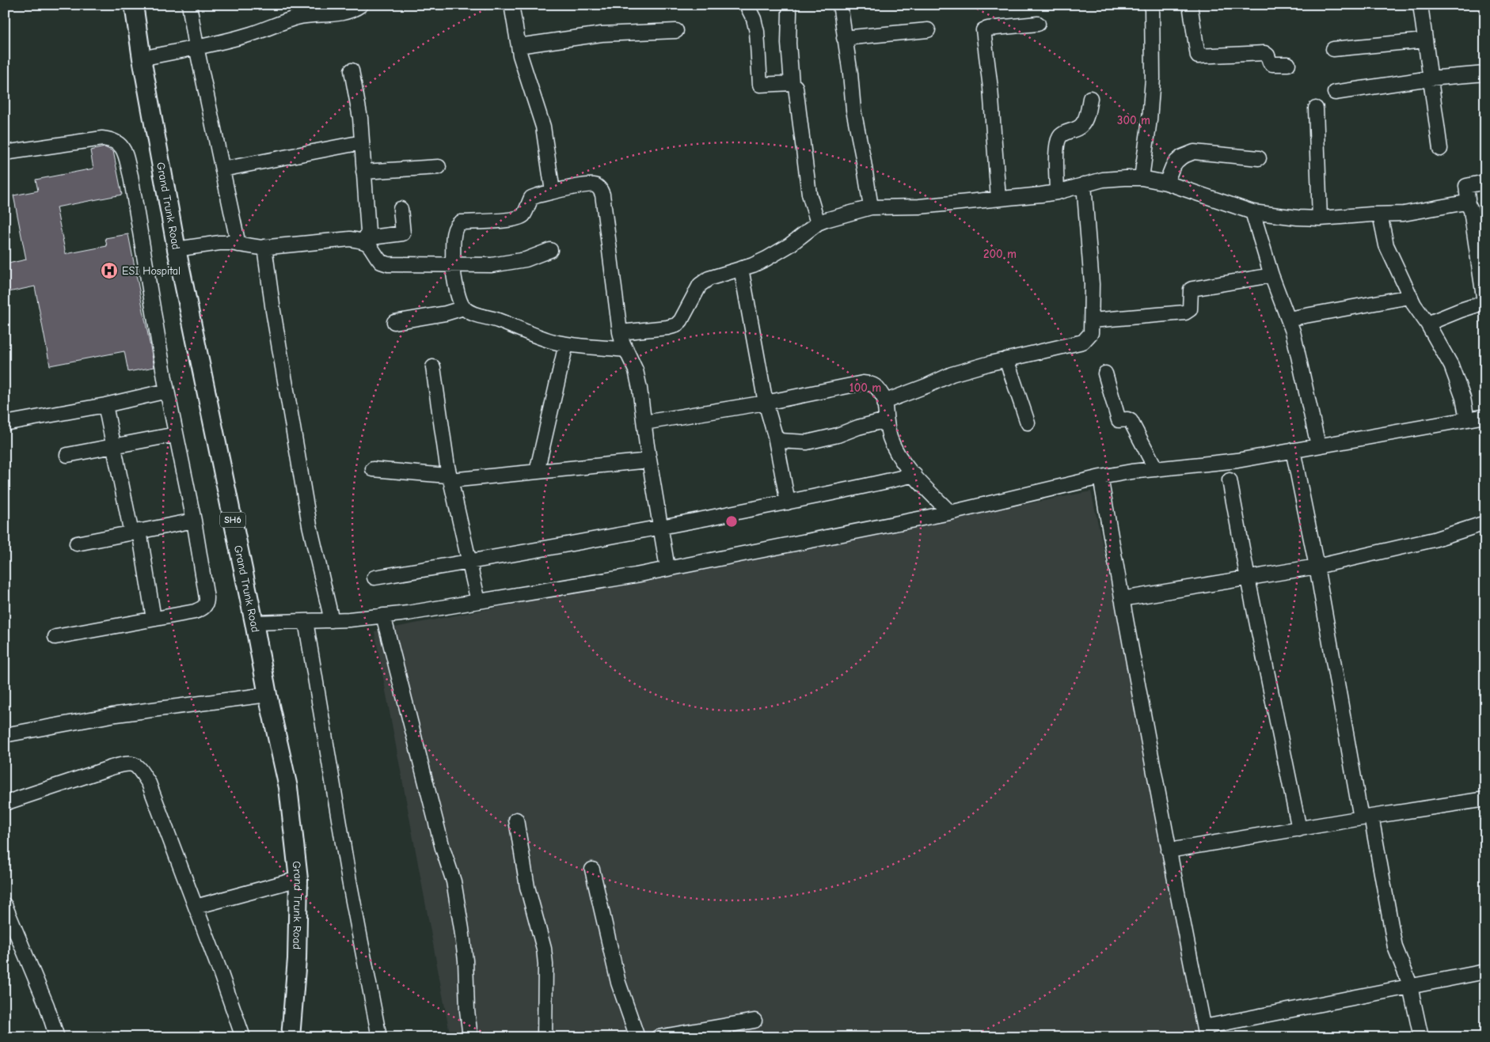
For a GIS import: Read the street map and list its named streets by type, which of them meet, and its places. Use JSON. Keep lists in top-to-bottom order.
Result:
{
  "streets": {
    "main road": ["Grand Trunk Road", "SH6"]
  },
  "places": {
    "hospital": ["ESI Hospital"]
  },
  "rings": ["300 m", "200 m", "100 m"]
}
